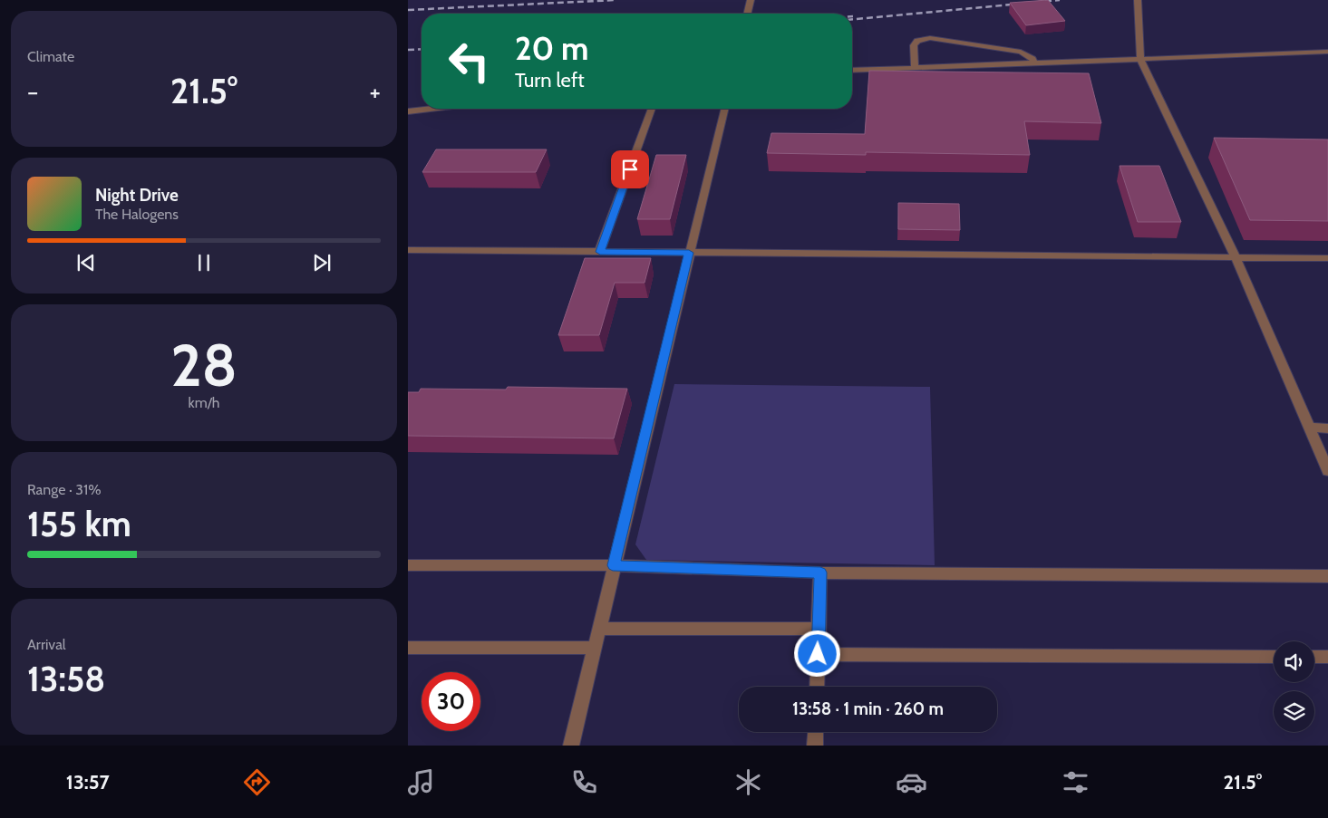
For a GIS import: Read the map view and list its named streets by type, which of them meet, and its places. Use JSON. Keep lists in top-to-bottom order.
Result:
{
  "page": {
    "tile": [
      "Climate",
      ["28", "km/h"],
      ["Range · 31%", "155 km"],
      ["Arrival", "13:58"]
    ],
    "turn": ["20 m", "Turn left"],
    "heat": ["−", "21.5°", "+"],
    "song": ["Night Drive", "The Halogens"],
    "limit": "30",
    "trip": "13:58 · 1 min · 260 m",
    "tabs": ["13:57", "21.5°"]
  }
}
